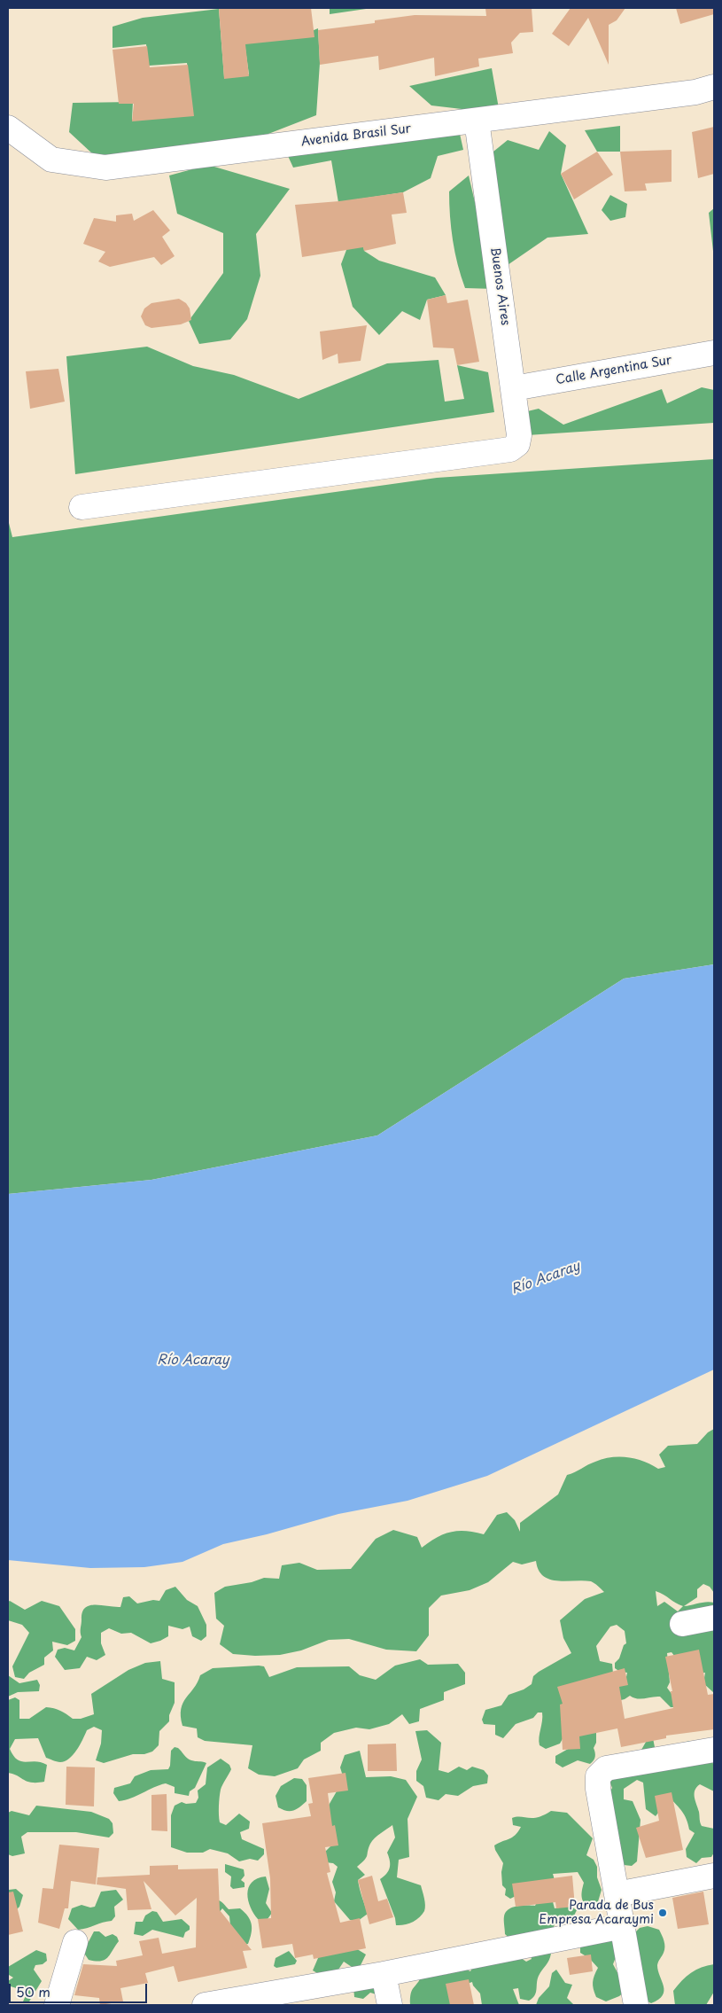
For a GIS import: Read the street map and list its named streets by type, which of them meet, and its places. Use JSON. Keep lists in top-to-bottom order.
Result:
{
  "streets": {
    "street": ["Avenida Brasil Sur", "Buenos Aires", "Calle Argentina Sur"]
  },
  "crossings": [
    ["Avenida Brasil Sur", "Buenos Aires"],
    ["Buenos Aires", "Calle Argentina Sur"]
  ],
  "water": ["Río Acaray"],
  "places": ["Parada de Bus Empresa Acaraymi"],
  "scale_bar": "50 m"
}
